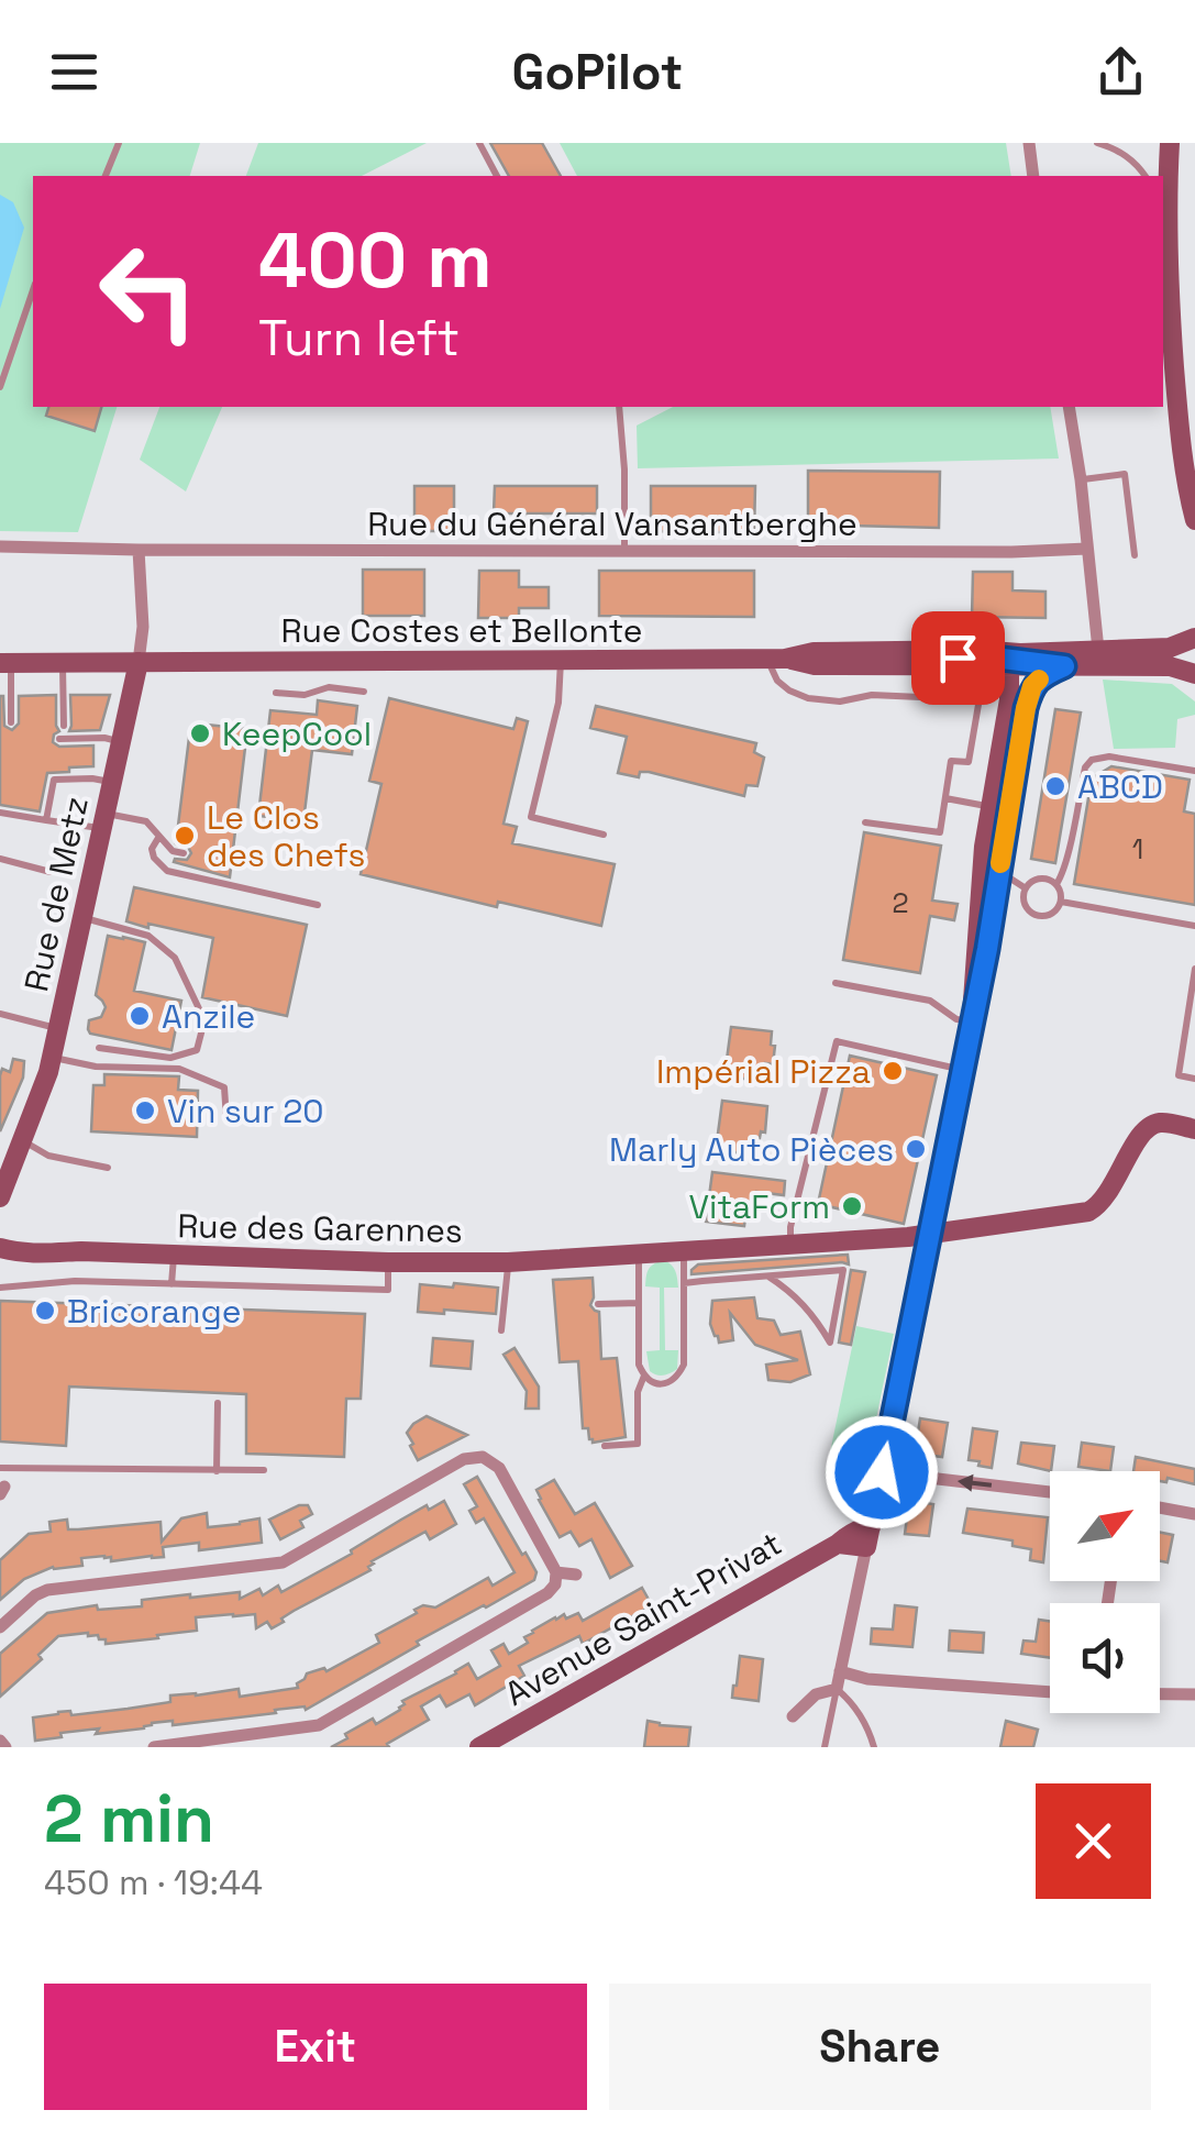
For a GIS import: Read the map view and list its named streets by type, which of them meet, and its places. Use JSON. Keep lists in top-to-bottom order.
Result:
{
  "streets": {
    "street": [
      "Rue du Général Vansantberghe",
      "Rue Costes et Bellonte",
      "Rue de Metz",
      "Rue des Garennes",
      "Avenue Saint-Privat"
    ]
  },
  "crossings": [
    ["Rue Costes et Bellonte", "Rue de Metz"]
  ],
  "places": [
    "KeepCool",
    "ABCD",
    "Le Clos des Chefs",
    "Anzile",
    "Impérial Pizza",
    "Vin sur 20",
    "Marly Auto Pièces",
    "VitaForm",
    "Bricorange"
  ],
  "house_numbers": ["1", "2"],
  "north": "top right",
  "page": {
    "header": "GoPilot",
    "turn": ["400 m", "Turn left"],
    "heading": ["2 min", "450 m · 19:44"],
    "buttons": ["Exit", "Share"]
  }
}
